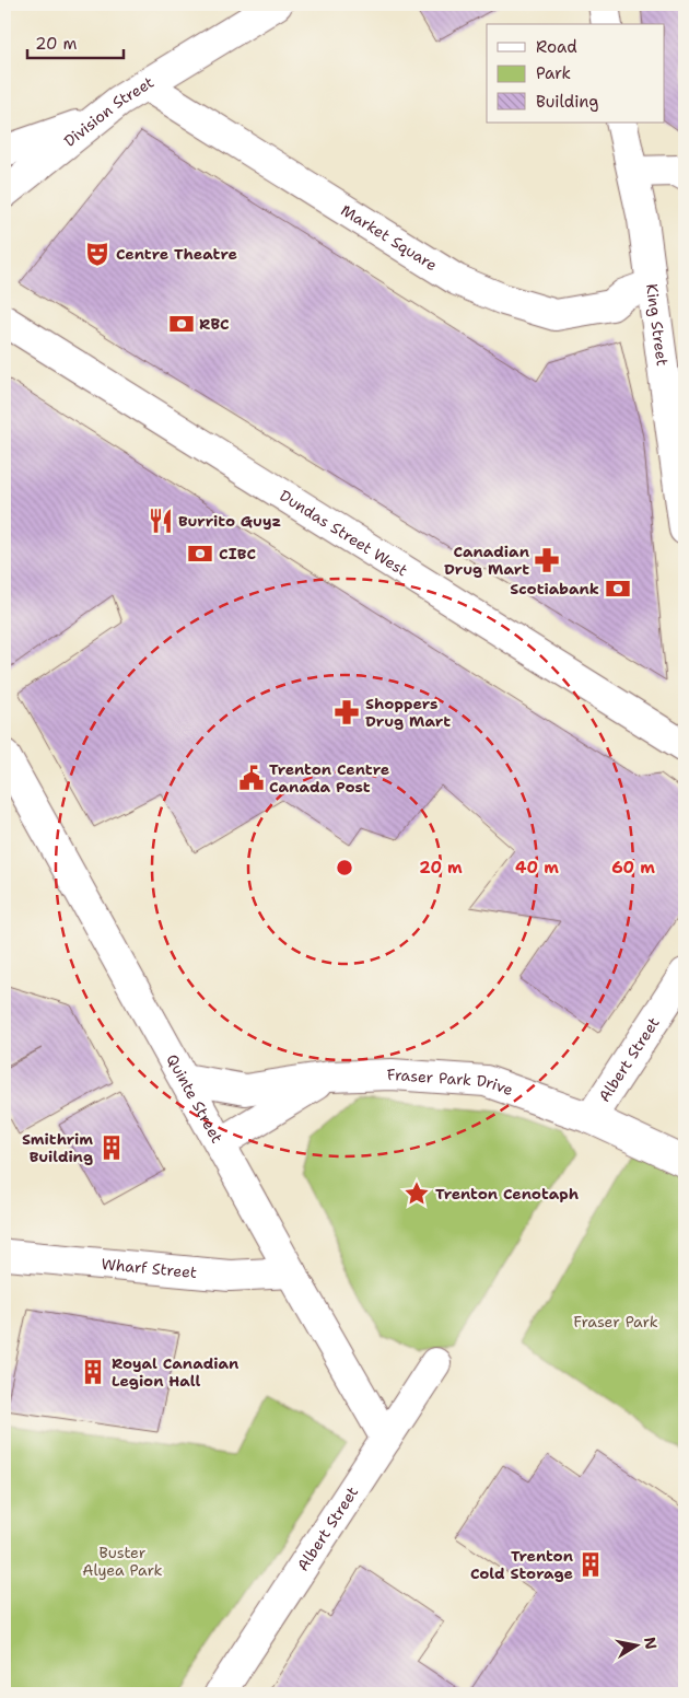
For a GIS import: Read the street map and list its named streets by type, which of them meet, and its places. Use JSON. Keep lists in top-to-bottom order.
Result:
{
  "streets": {
    "street": [
      "Division Street",
      "Market Square",
      "King Street",
      "Dundas Street West",
      "Albert Street",
      "Fraser Park Drive",
      "Quinte Street",
      "Wharf Street"
    ]
  },
  "crossings": [
    ["Division Street", "Market Square"],
    ["Market Square", "King Street"],
    ["Albert Street", "Fraser Park Drive"],
    ["Albert Street", "Quinte Street"],
    ["Fraser Park Drive", "Quinte Street"],
    ["Quinte Street", "Wharf Street"]
  ],
  "parks": ["Fraser Park", "Buster Alyea Park"],
  "places": {
    "theatre": ["Centre Theatre"],
    "bank": ["RBC", "CIBC", "Scotiabank"],
    "restaurant": ["Burrito Guyz"],
    "pharmacy": ["Canadian Drug Mart", "Shoppers Drug Mart"],
    "public building": ["Trenton Centre Canada Post"],
    "building": ["Smithrim Building", "Royal Canadian Legion Hall", "Trenton Cold Storage"],
    "place": ["Trenton Cenotaph"]
  },
  "legend": ["Road", "Park", "Building"],
  "scale_bar": "20 m",
  "north": "right",
  "rings": ["20 m", "40 m", "60 m"]
}
